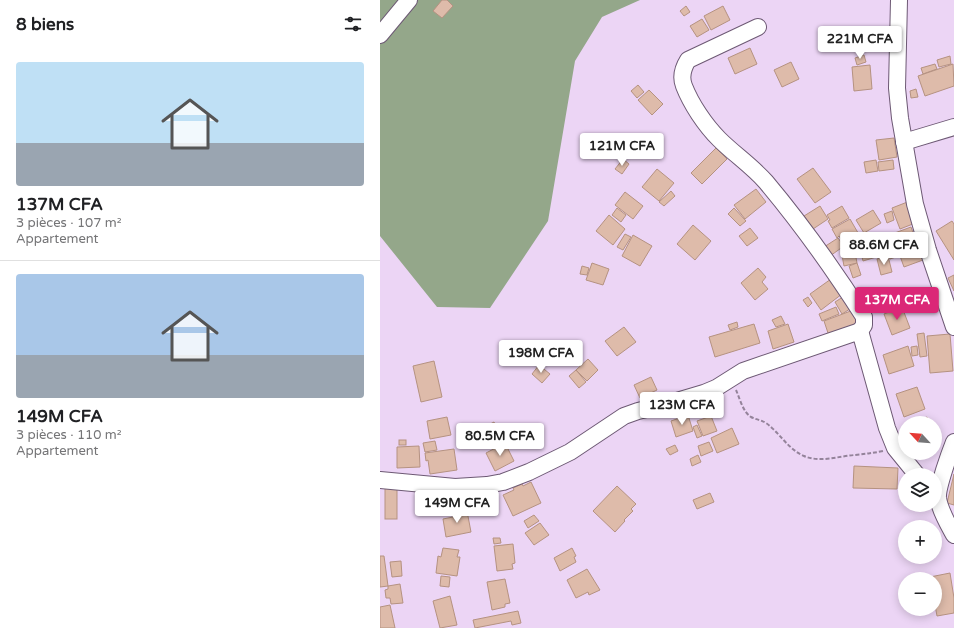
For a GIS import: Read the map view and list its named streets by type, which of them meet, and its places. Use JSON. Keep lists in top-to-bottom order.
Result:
{
  "north": "top left",
  "page": {
    "heading": "8 biens",
    "price": [
      "221M CFA",
      "121M CFA",
      "88.6M CFA",
      "137M CFA",
      "198M CFA",
      "123M CFA",
      "80.5M CFA",
      "149M CFA"
    ],
    "list": [
      {
        "name": "137M CFA",
        "note": "3 pièces · 107 m² · Appartement"
      },
      {
        "name": "149M CFA",
        "note": "3 pièces · 110 m² · Appartement"
      }
    ],
    "map_buttons": ["+", "−"]
  }
}
